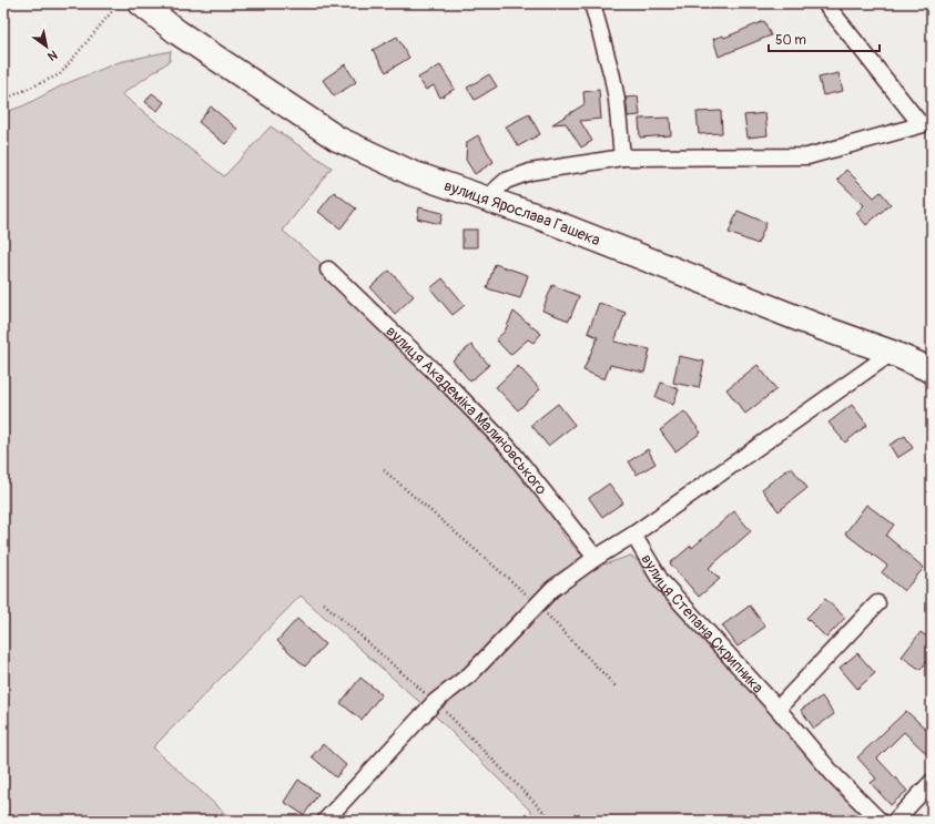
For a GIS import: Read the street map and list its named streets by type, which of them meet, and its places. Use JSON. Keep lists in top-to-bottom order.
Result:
{
  "streets": {
    "main road": ["вулиця Ярослава Гашека"],
    "street": ["вулиця Академіка Малиновського", "вулиця Степана Скрипника"]
  },
  "scale_bar": "50 m",
  "north": "bottom right"
}
